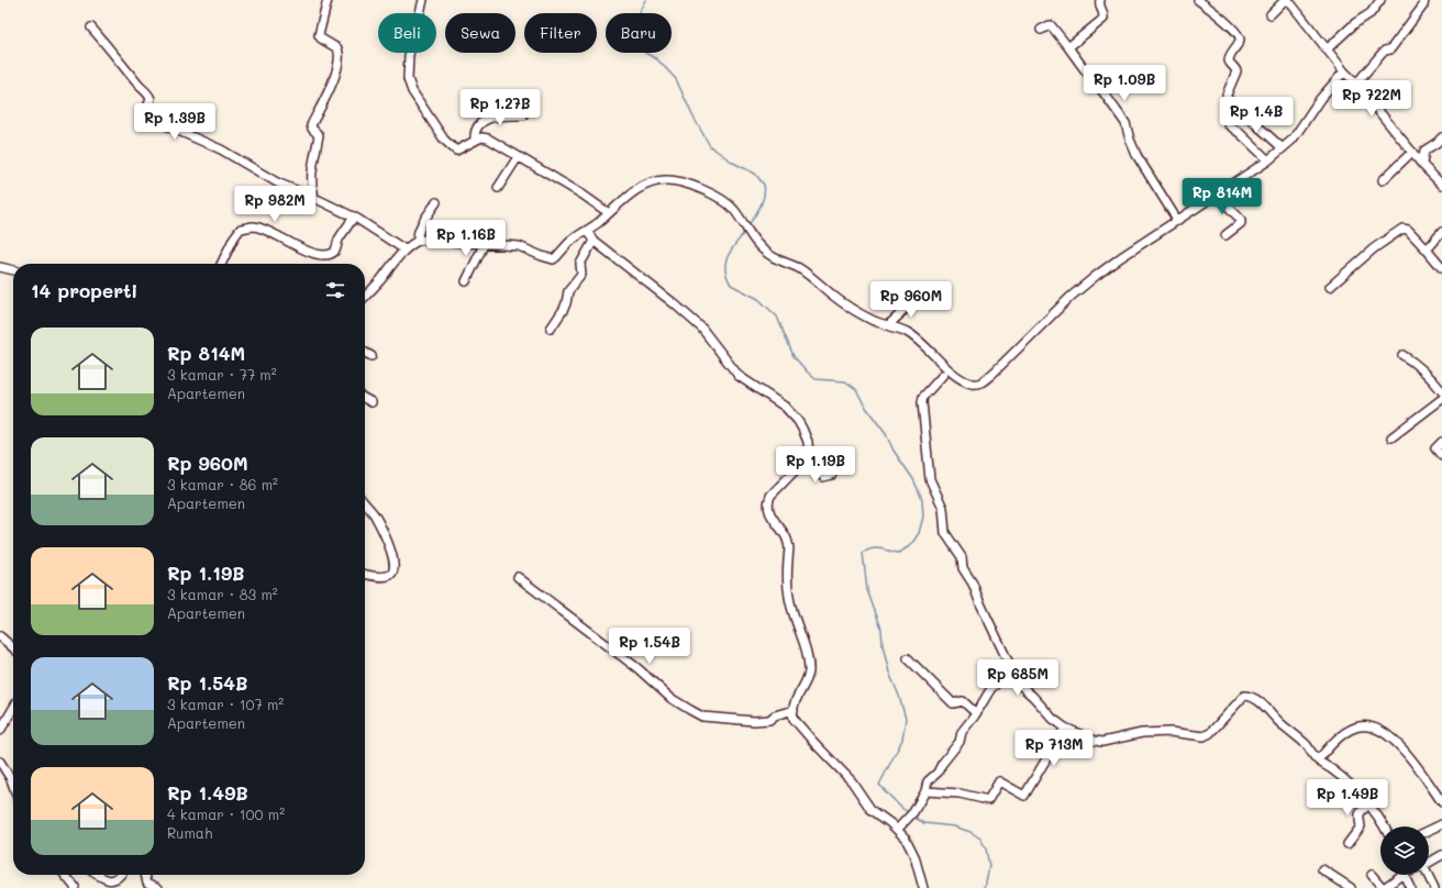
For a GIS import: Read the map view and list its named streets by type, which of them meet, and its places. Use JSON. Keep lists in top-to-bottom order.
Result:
{
  "page": {
    "chip": [
      "Beli",
      "Sewa",
      "Filter",
      "Baru"
    ],
    "price": [
      "Rp 1.09B",
      "Rp 722M",
      "Rp 1.27B",
      "Rp 1.4B",
      "Rp 1.39B",
      "Rp 814M",
      "Rp 982M",
      "Rp 1.16B",
      "Rp 960M",
      "Rp 1.19B",
      "Rp 1.54B",
      "Rp 685M",
      "Rp 713M",
      "Rp 1.49B"
    ],
    "heading": "14 properti",
    "list": [
      {
        "name": "Rp 814M",
        "note": "3 kamar · 77 m² · Apartemen"
      },
      {
        "name": "Rp 960M",
        "note": "3 kamar · 86 m² · Apartemen"
      },
      {
        "name": "Rp 1.19B",
        "note": "3 kamar · 83 m² · Apartemen"
      },
      {
        "name": "Rp 1.54B",
        "note": "3 kamar · 107 m² · Apartemen"
      },
      {
        "name": "Rp 1.49B",
        "note": "4 kamar · 100 m² · Rumah"
      }
    ]
  }
}
